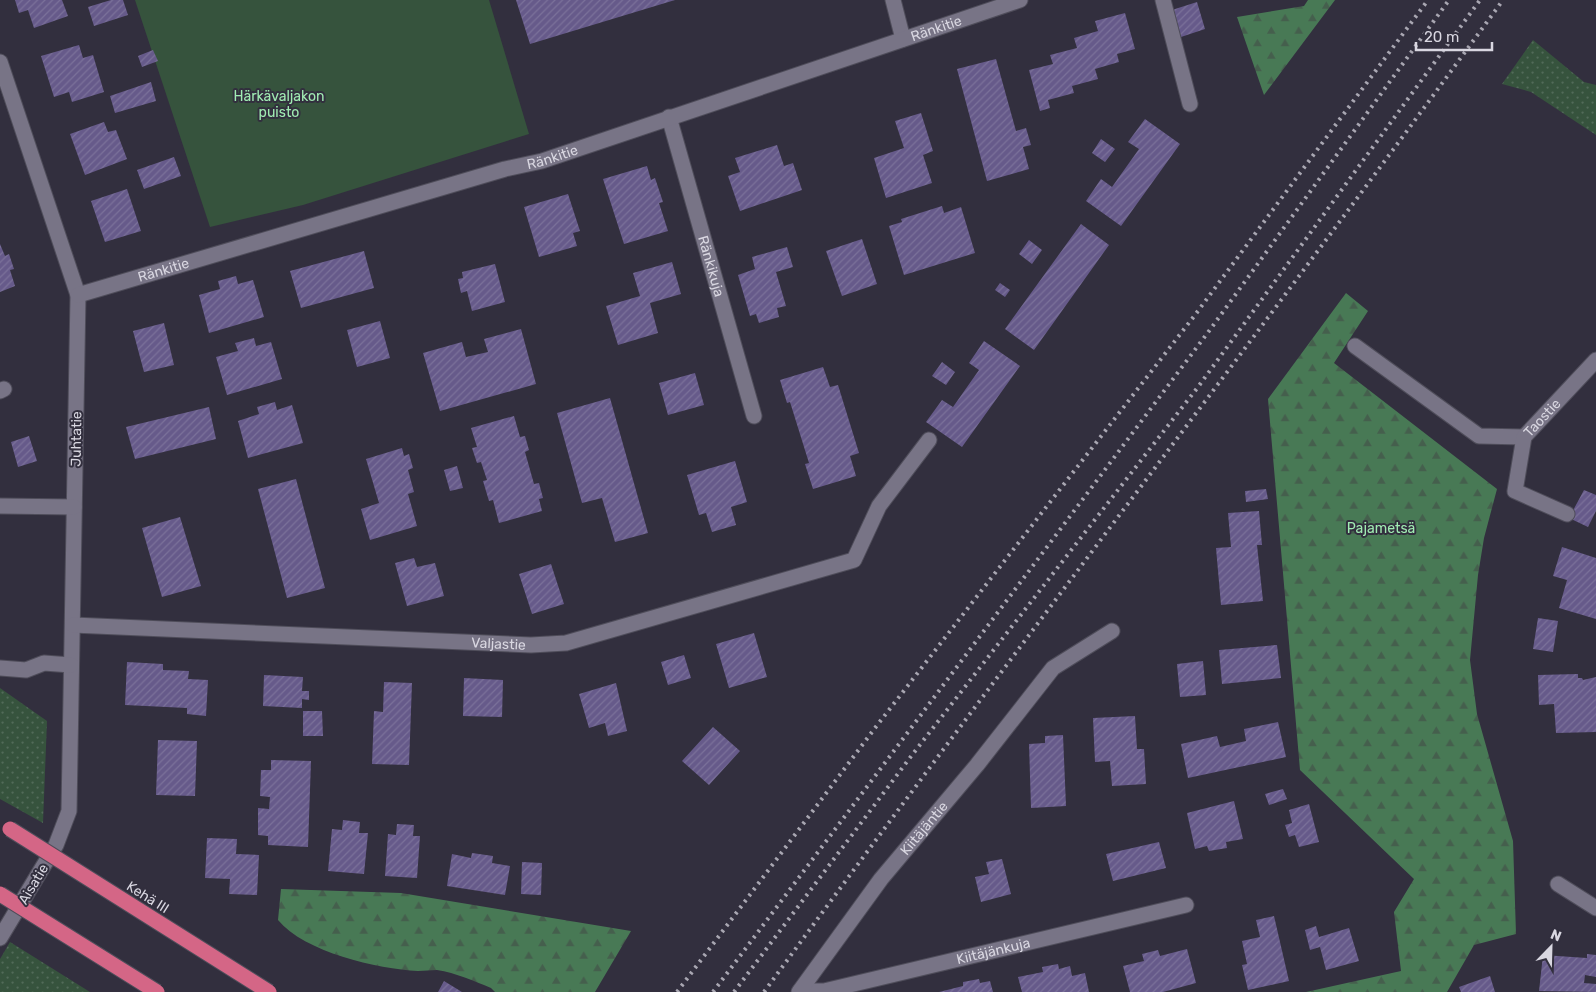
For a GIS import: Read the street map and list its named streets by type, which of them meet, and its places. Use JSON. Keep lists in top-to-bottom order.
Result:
{
  "streets": {
    "highway": ["Kehä III"],
    "street": [
      "Ränkitie",
      "Ränkikuja",
      "Taostie",
      "Juhtatie",
      "Valjastie",
      "Kiitäjäntie",
      "Aisatie",
      "Kiitäjänkuja"
    ]
  },
  "crossings": [
    ["Ränkitie", "Ränkikuja"],
    ["Ränkitie", "Juhtatie"],
    ["Juhtatie", "Valjastie"],
    ["Juhtatie", "Aisatie"],
    ["Kiitäjäntie", "Kiitäjänkuja"]
  ],
  "parks": ["Härkävaljakon puisto", "Pajametsä"],
  "scale_bar": "20 m",
  "north": "top right"
}
